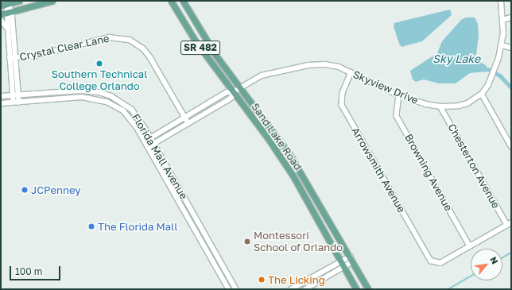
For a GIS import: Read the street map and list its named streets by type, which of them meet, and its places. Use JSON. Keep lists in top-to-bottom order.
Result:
{
  "streets": {
    "main road": ["SR 482", "Sand Lake Road"],
    "street": [
      "Crystal Clear Lane",
      "Skyview Drive",
      "Florida Mall Avenue",
      "Chesterton Avenue",
      "Arrowsmith Avenue",
      "Browning Avenue"
    ]
  },
  "crossings": [
    ["Skyview Drive", "Sand Lake Road"],
    ["Skyview Drive", "Chesterton Avenue"],
    ["Skyview Drive", "Arrowsmith Avenue"],
    ["Skyview Drive", "Browning Avenue"],
    ["Arrowsmith Avenue", "Browning Avenue"]
  ],
  "water": ["Sky Lake"],
  "places": [
    "Southern Technical College Orlando",
    "JCPenney",
    "The Florida Mall",
    "Montessori School of Orlando",
    "The Licking"
  ],
  "scale_bar": "100 m",
  "north": "top right"
}
